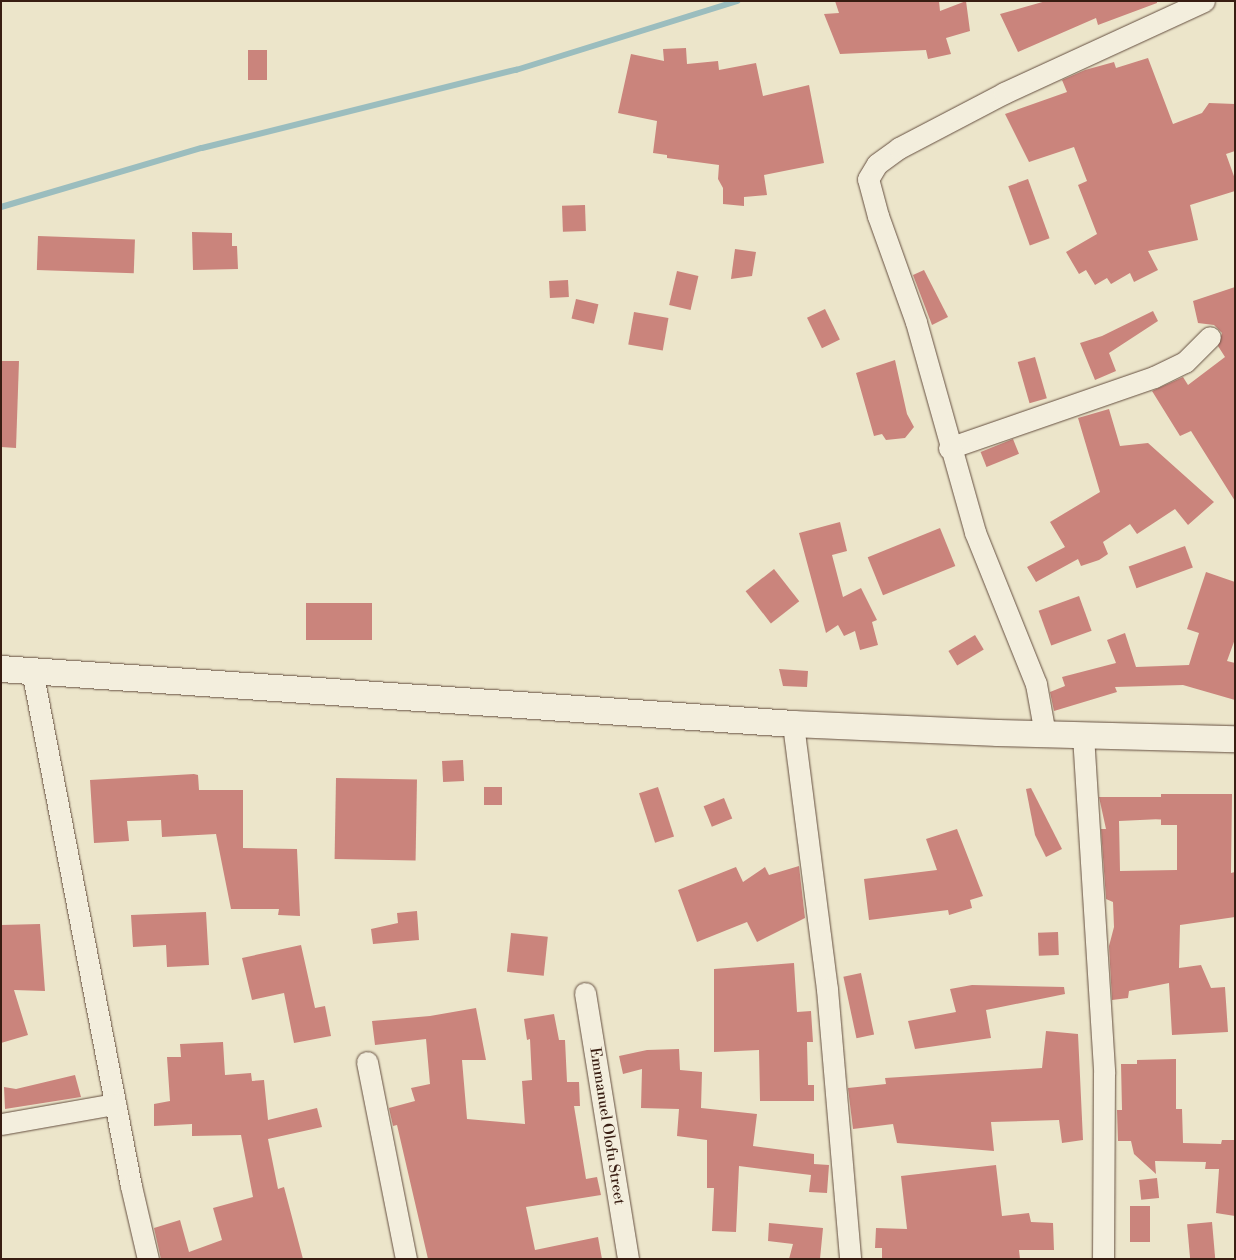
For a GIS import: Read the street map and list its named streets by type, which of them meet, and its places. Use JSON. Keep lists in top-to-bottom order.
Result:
{
  "streets": {
    "street": ["Emmanuel Olofu Street"]
  }
}
